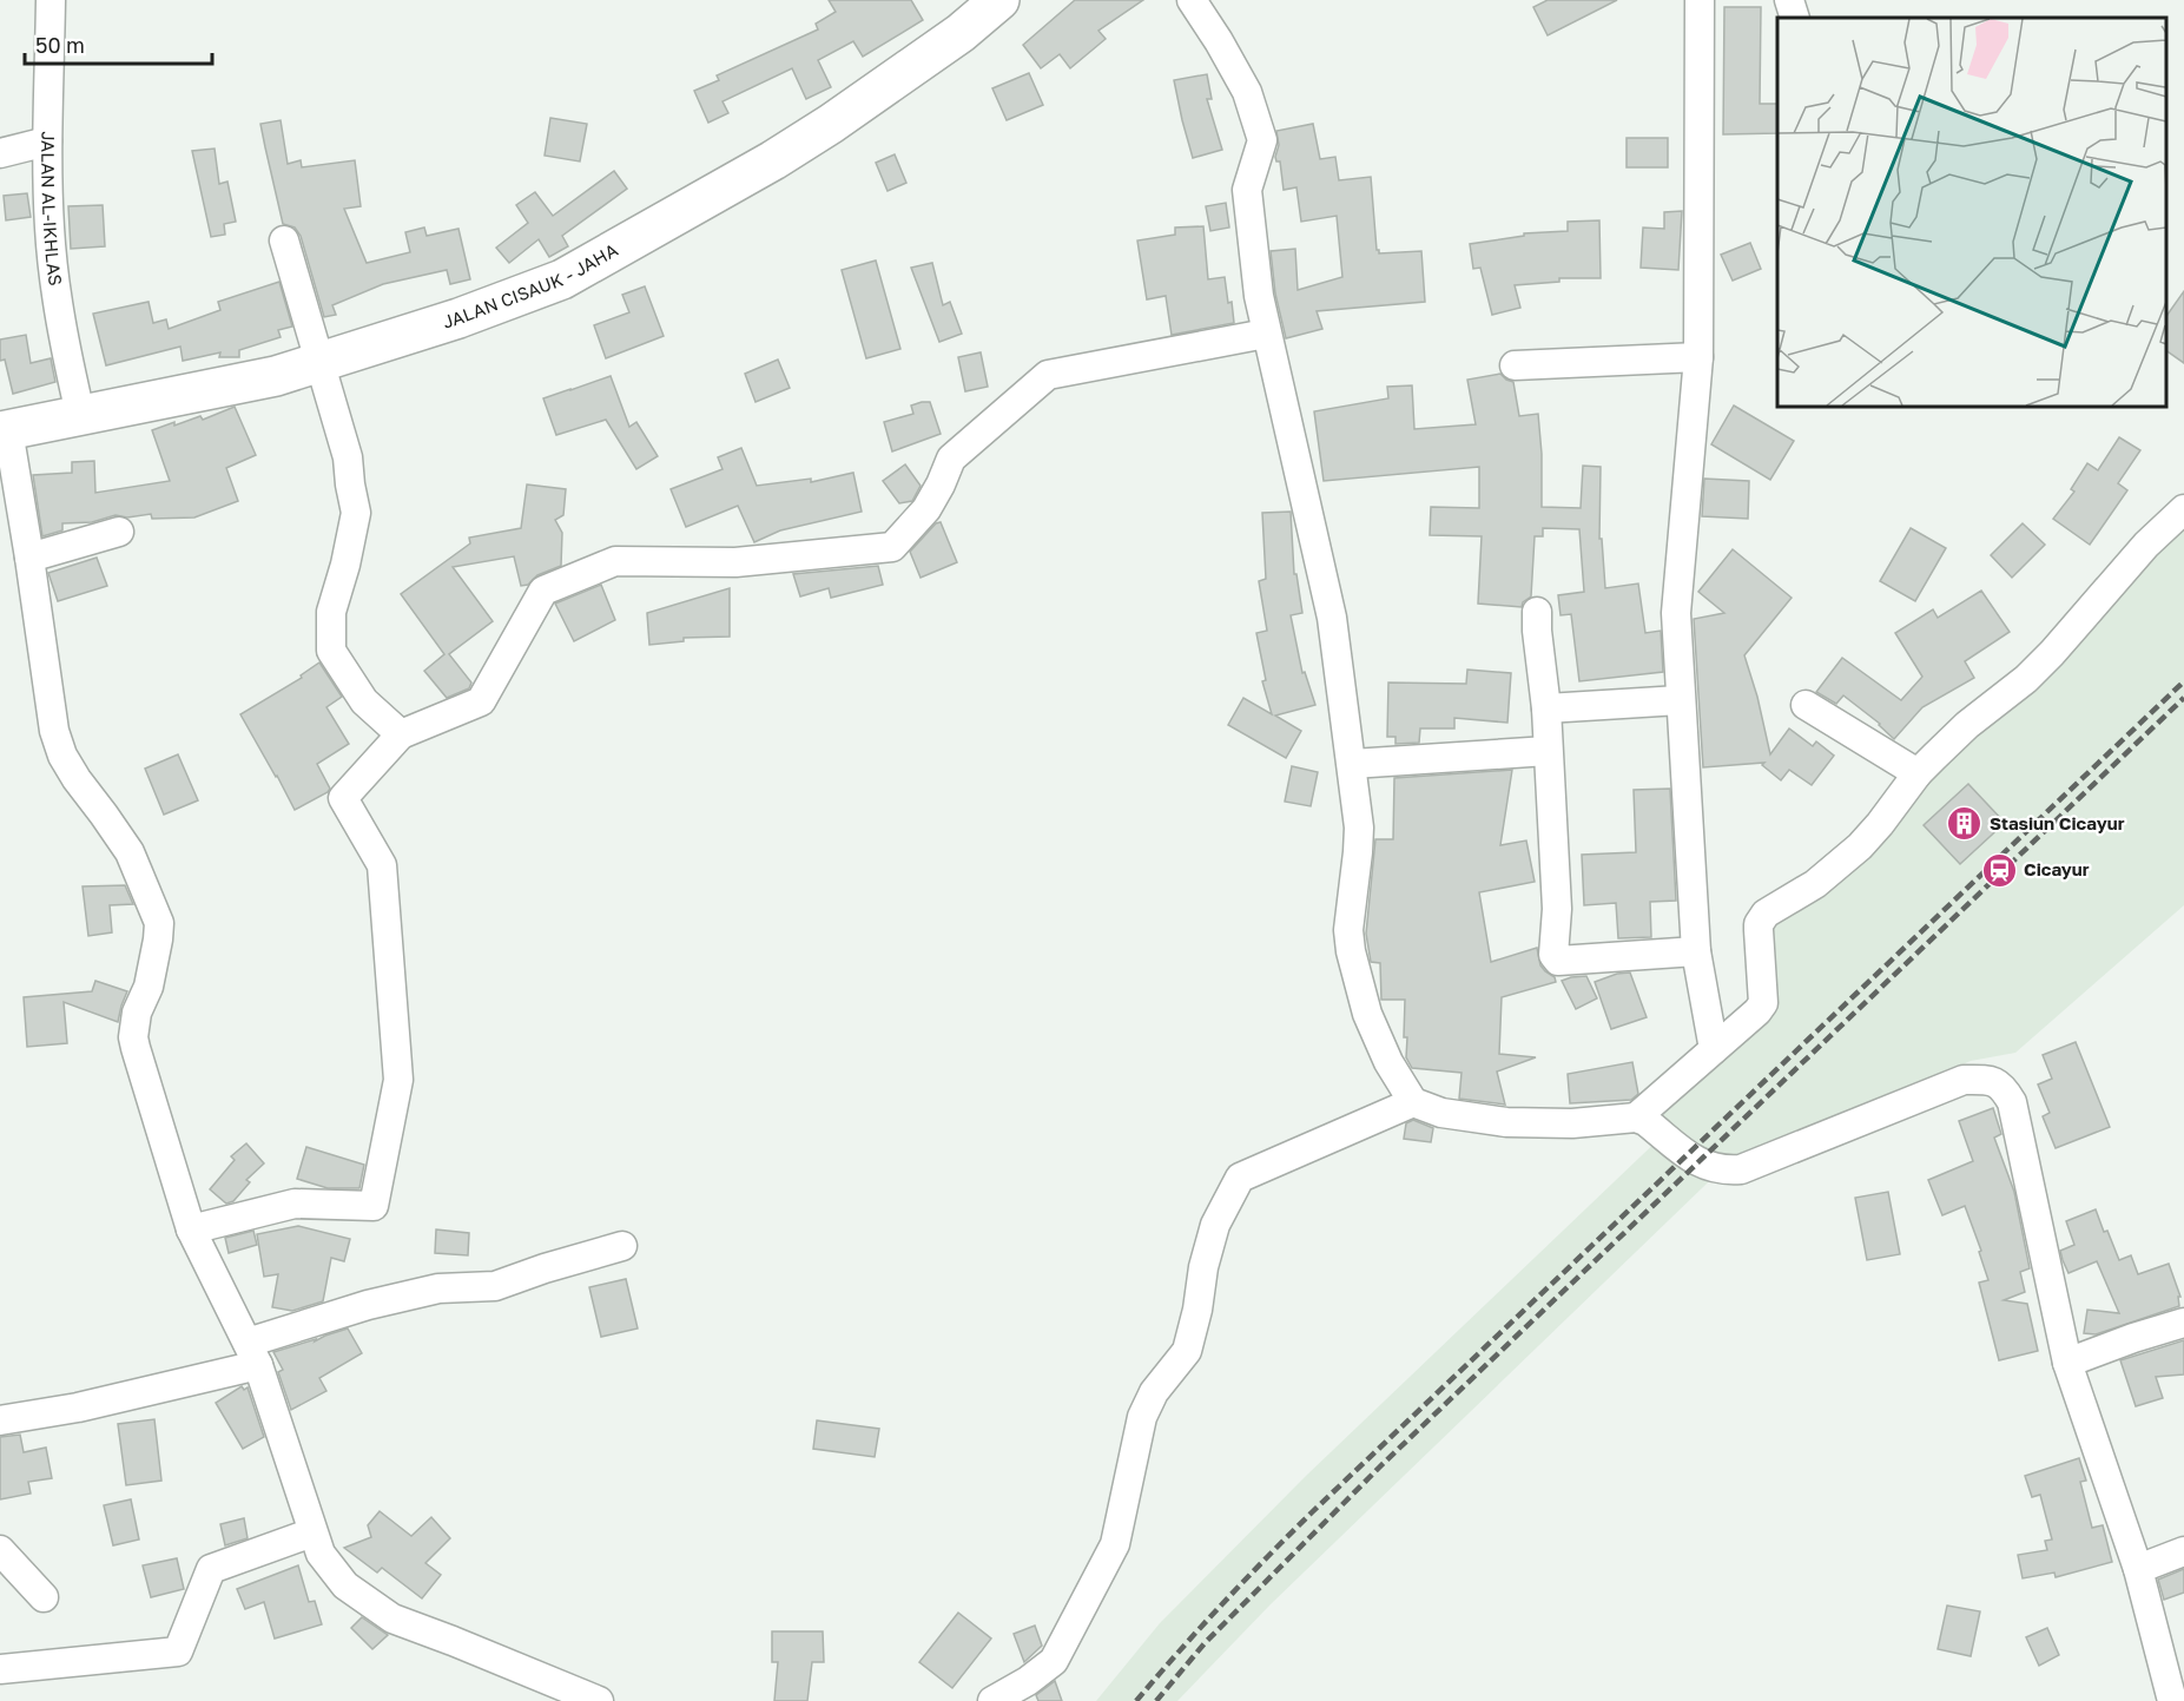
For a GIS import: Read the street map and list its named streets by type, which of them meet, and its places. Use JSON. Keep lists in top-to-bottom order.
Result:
{
  "streets": {
    "main road": ["JALAN CISAUK - JAHA"],
    "street": ["JALAN AL-IKHLAS"]
  },
  "crossings": [
    ["JALAN AL-IKHLAS", "JALAN CISAUK - JAHA"]
  ],
  "places": {
    "building": ["Stasiun Cicayur"],
    "station": ["Cicayur"]
  },
  "scale_bar": "50 m"
}
